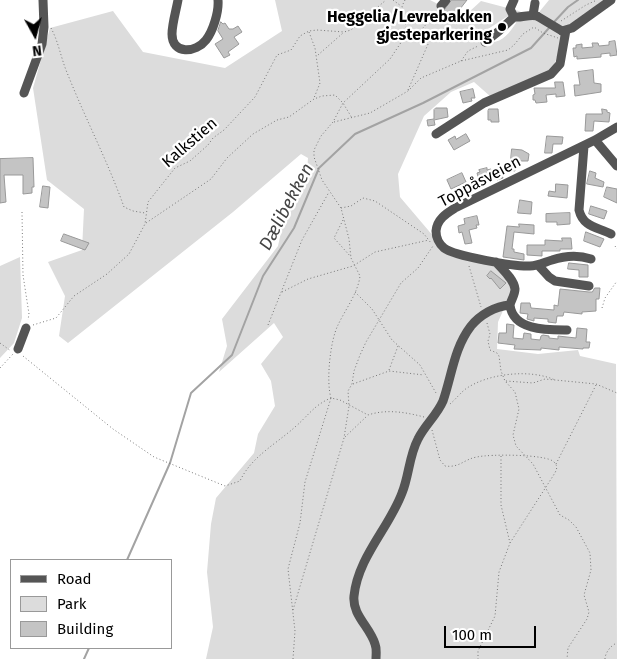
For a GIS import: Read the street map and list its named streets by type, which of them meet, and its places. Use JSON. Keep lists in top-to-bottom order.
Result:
{
  "streets": {
    "street": ["Toppåsveien"],
    "path": ["Kalkstien"]
  },
  "water": ["Dælibekken"],
  "places": ["Heggelia/Levrebakken gjesteparkering"],
  "legend": ["Road", "Park", "Building"],
  "scale_bar": "100 m",
  "north": "bottom"
}
